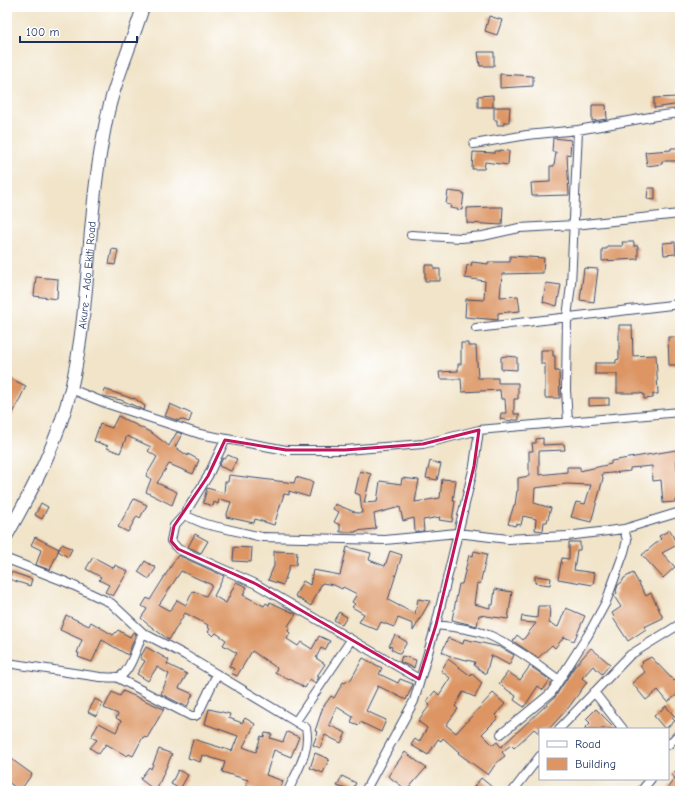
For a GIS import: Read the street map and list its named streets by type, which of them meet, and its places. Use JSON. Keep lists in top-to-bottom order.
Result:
{
  "streets": {
    "main road": ["Akure - Ado Ekiti Road"]
  },
  "legend": ["Road", "Building"],
  "scale_bar": "100 m"
}
